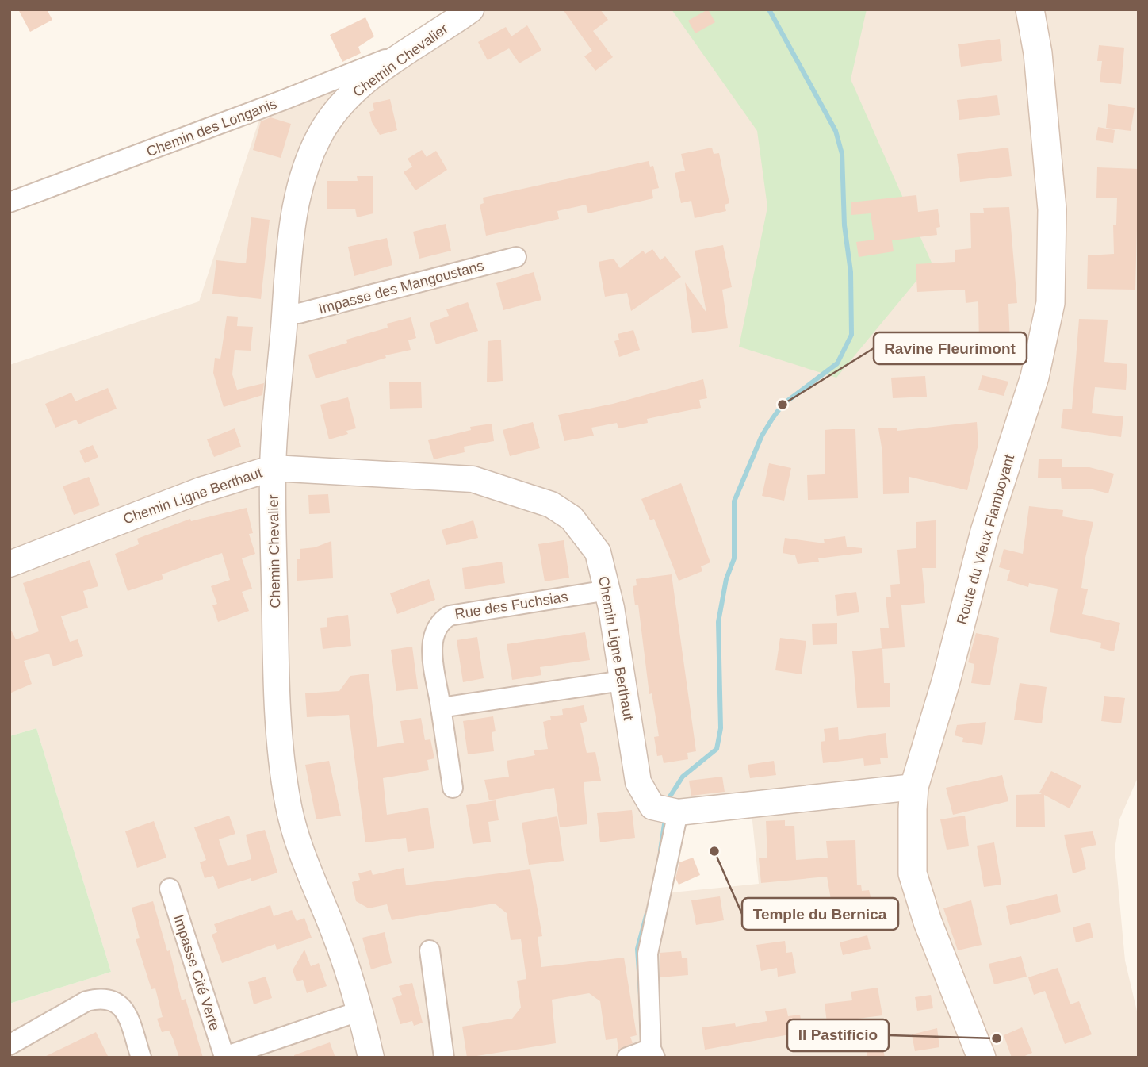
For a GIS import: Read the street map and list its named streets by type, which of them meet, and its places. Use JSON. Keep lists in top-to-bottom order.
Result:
{
  "streets": {
    "main road": ["Route du Vieux Flamboyant"],
    "street": [
      "Chemin Chevalier",
      "Chemin des Longanis",
      "Impasse des Mangoustans",
      "Chemin Ligne Berthaut",
      "Rue des Fuchsias",
      "Impasse Cité Verte"
    ]
  },
  "crossings": [
    ["Chemin Chevalier", "Chemin des Longanis"],
    ["Chemin Chevalier", "Impasse des Mangoustans"],
    ["Chemin Chevalier", "Chemin Ligne Berthaut"],
    ["Chemin Chevalier", "Impasse Cité Verte"],
    ["Chemin Ligne Berthaut", "Route du Vieux Flamboyant"],
    ["Chemin Ligne Berthaut", "Rue des Fuchsias"]
  ],
  "places": ["Ravine Fleurimont", "Temple du Bernica", "Il Pastificio"]
}
